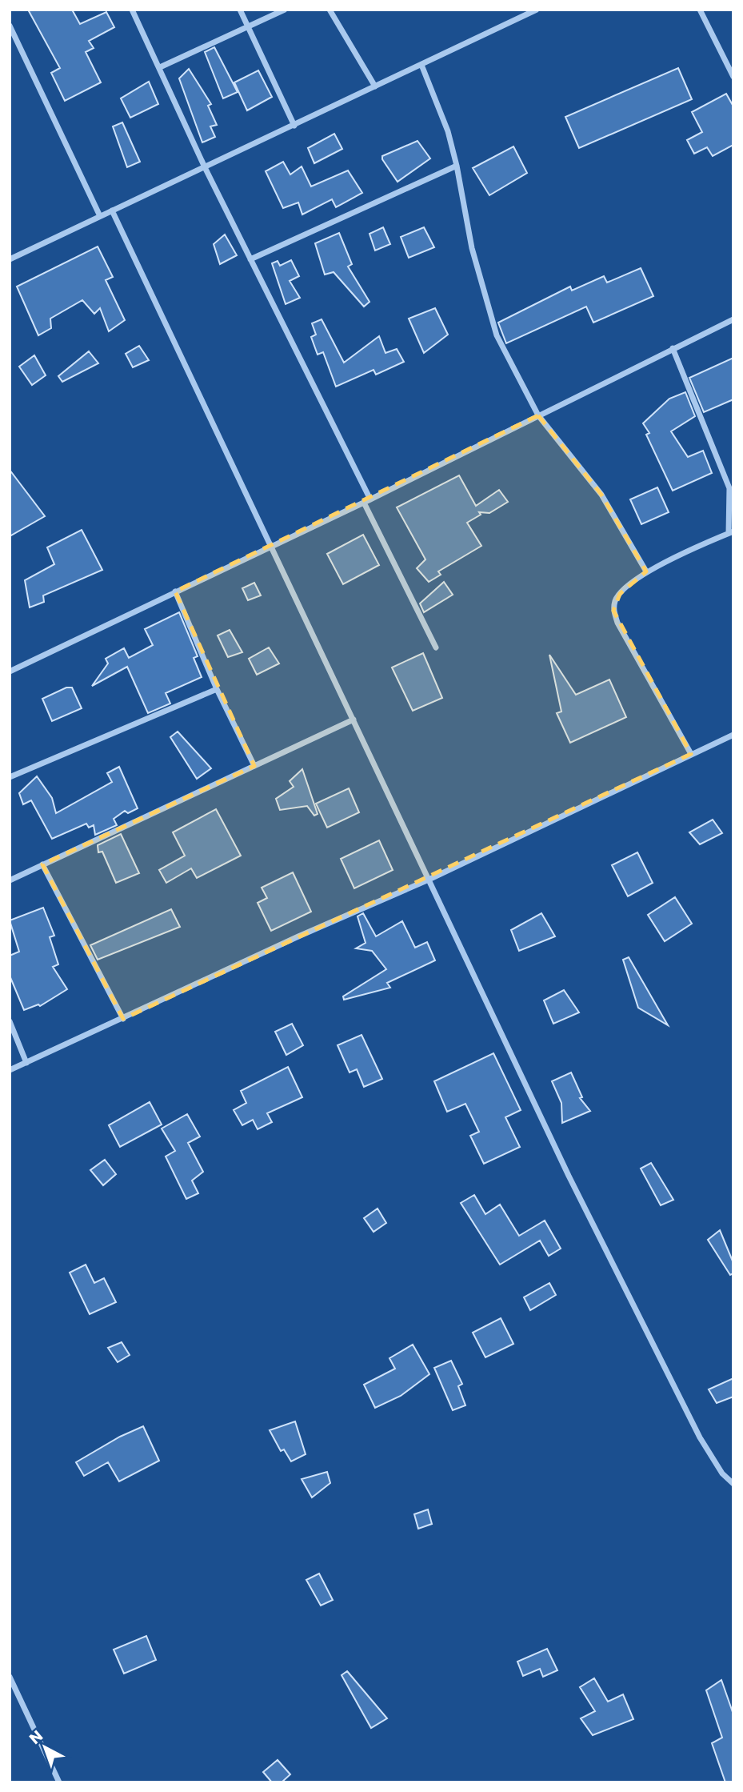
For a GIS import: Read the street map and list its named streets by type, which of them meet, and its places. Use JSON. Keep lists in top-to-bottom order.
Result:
{
  "north": "top left"
}
